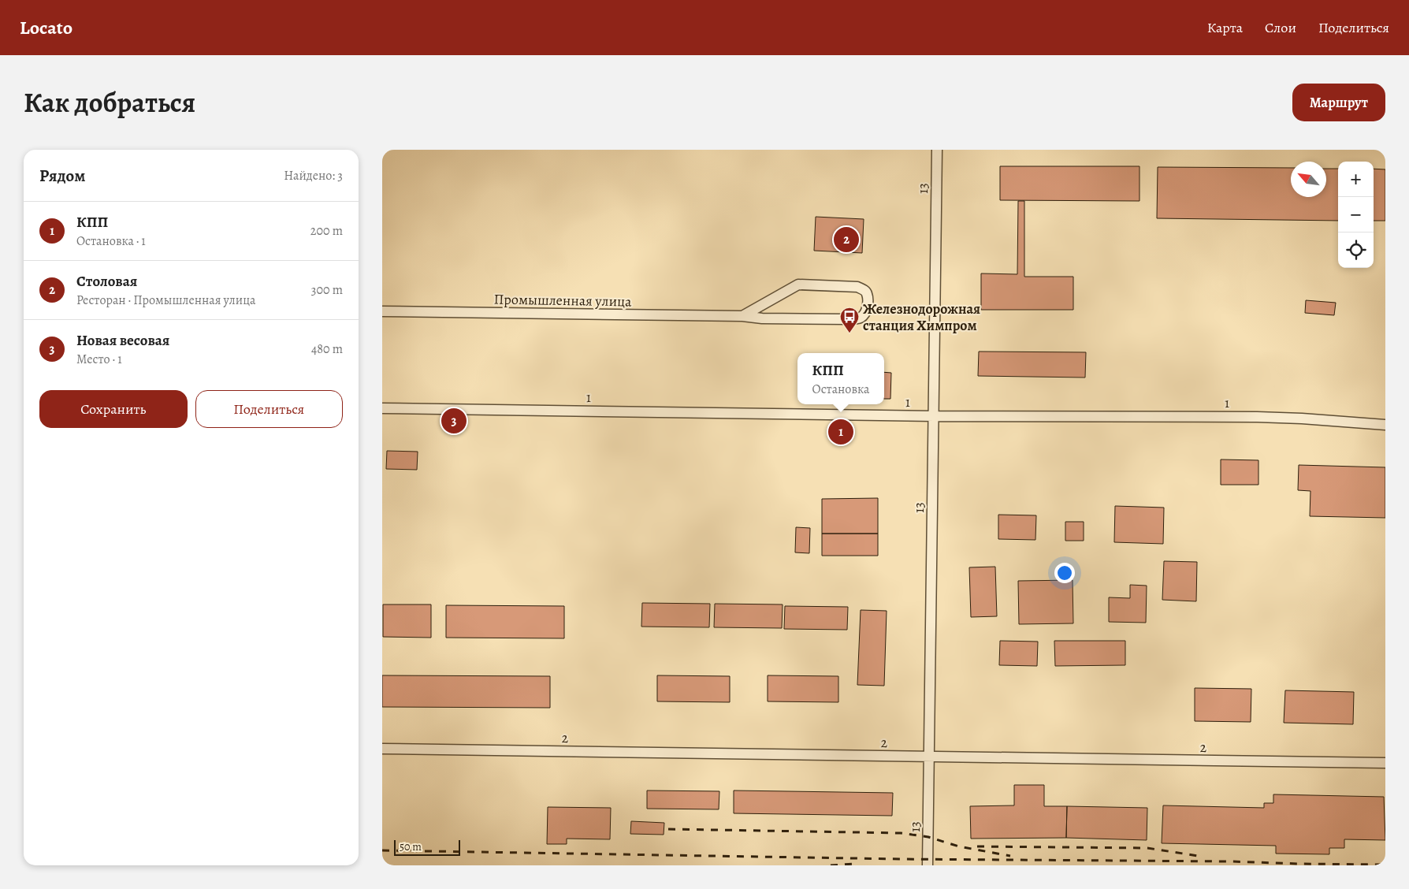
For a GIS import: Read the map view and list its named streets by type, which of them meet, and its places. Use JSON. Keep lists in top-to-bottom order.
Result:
{
  "streets": {
    "street": [
      "13",
      "Промышленная улица",
      "1",
      "2"
    ]
  },
  "crossings": [
    ["13", "1"],
    ["13", "2"]
  ],
  "places": {
    "bus stop": ["Железнодорожная станция Химпром"]
  },
  "scale_bar": "50 m",
  "north": "top left",
  "page": {
    "header": "Locato",
    "nav": ["Карта", "Слои", "Поделиться"],
    "title": "Как добраться",
    "buttons": [
      "Маршрут",
      ["Сохранить", "Поделиться"]
    ],
    "heading": ["Рядом", "Найдено: 3"],
    "map_buttons": ["+", "−"],
    "list": [
      {
        "mark": "1",
        "name": "КПП",
        "note": "Остановка · 1",
        "value": "200 m"
      },
      {
        "mark": "2",
        "name": "Столовая",
        "note": "Ресторан · Промышленная улица",
        "value": "300 m"
      },
      {
        "mark": "3",
        "name": "Новая весовая",
        "note": "Место · 1",
        "value": "480 m"
      }
    ],
    "pins": ["2", "3", "1"],
    "popup": ["КПП", "Остановка"],
    "scale": "50 m"
  }
}
